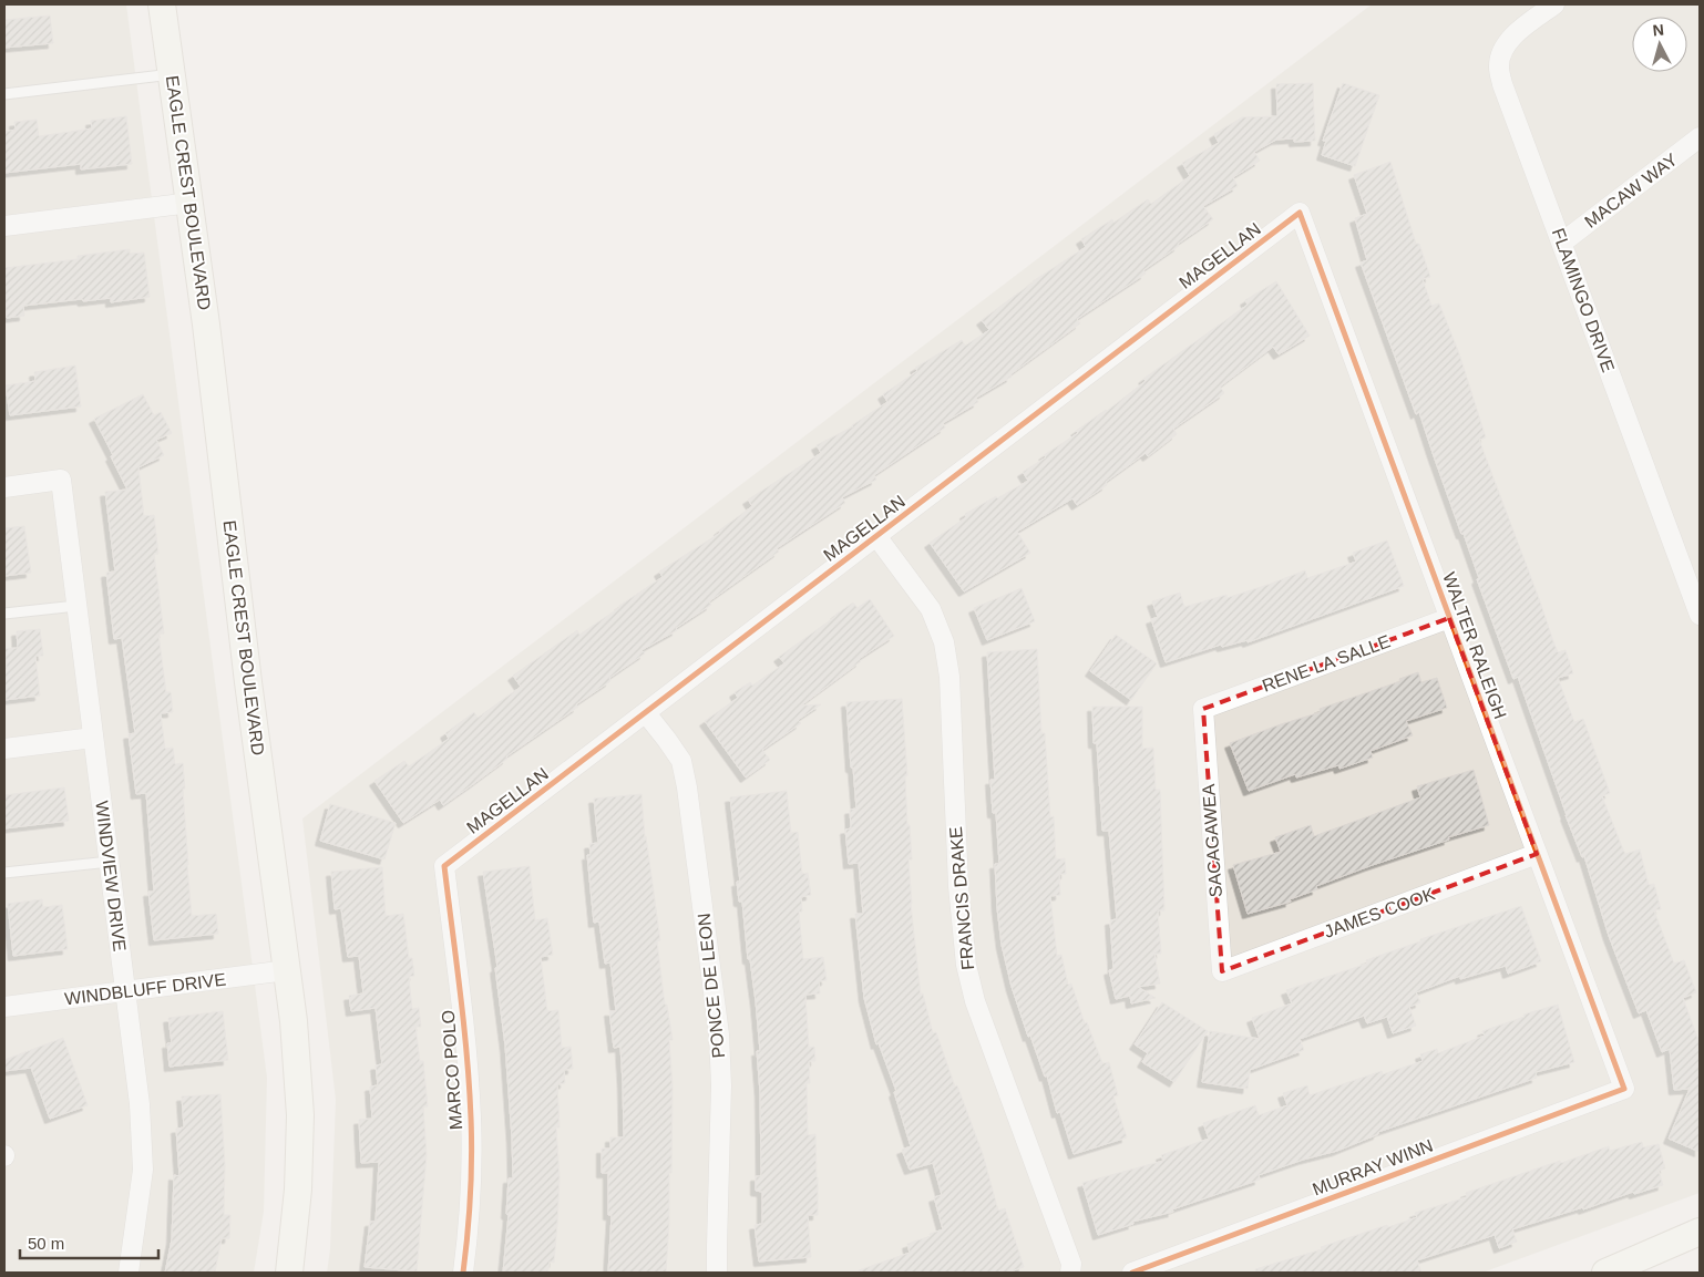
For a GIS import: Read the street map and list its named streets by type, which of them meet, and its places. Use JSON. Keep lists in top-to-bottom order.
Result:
{
  "streets": {
    "main road": ["EAGLE CREST BOULEVARD"],
    "street": [
      "MACAW WAY",
      "MAGELLAN",
      "FLAMINGO DRIVE",
      "WALTER RALEIGH",
      "RENE LA SALLE",
      "SACAGAWEA",
      "WINDVIEW DRIVE",
      "FRANCIS DRAKE",
      "JAMES COOK",
      "PONCE DE LEON",
      "WINDBLUFF DRIVE",
      "MARCO POLO",
      "MURRAY WINN"
    ]
  },
  "crossings": [
    ["MACAW WAY", "FLAMINGO DRIVE"],
    ["EAGLE CREST BOULEVARD", "WINDBLUFF DRIVE"],
    ["MAGELLAN", "WALTER RALEIGH"],
    ["MAGELLAN", "FRANCIS DRAKE"],
    ["MAGELLAN", "PONCE DE LEON"],
    ["MAGELLAN", "MARCO POLO"],
    ["WALTER RALEIGH", "RENE LA SALLE"],
    ["WALTER RALEIGH", "JAMES COOK"],
    ["WALTER RALEIGH", "MURRAY WINN"],
    ["RENE LA SALLE", "SACAGAWEA"],
    ["SACAGAWEA", "JAMES COOK"],
    ["WINDVIEW DRIVE", "WINDBLUFF DRIVE"]
  ],
  "scale_bar": "50 m",
  "north": "top"
}
